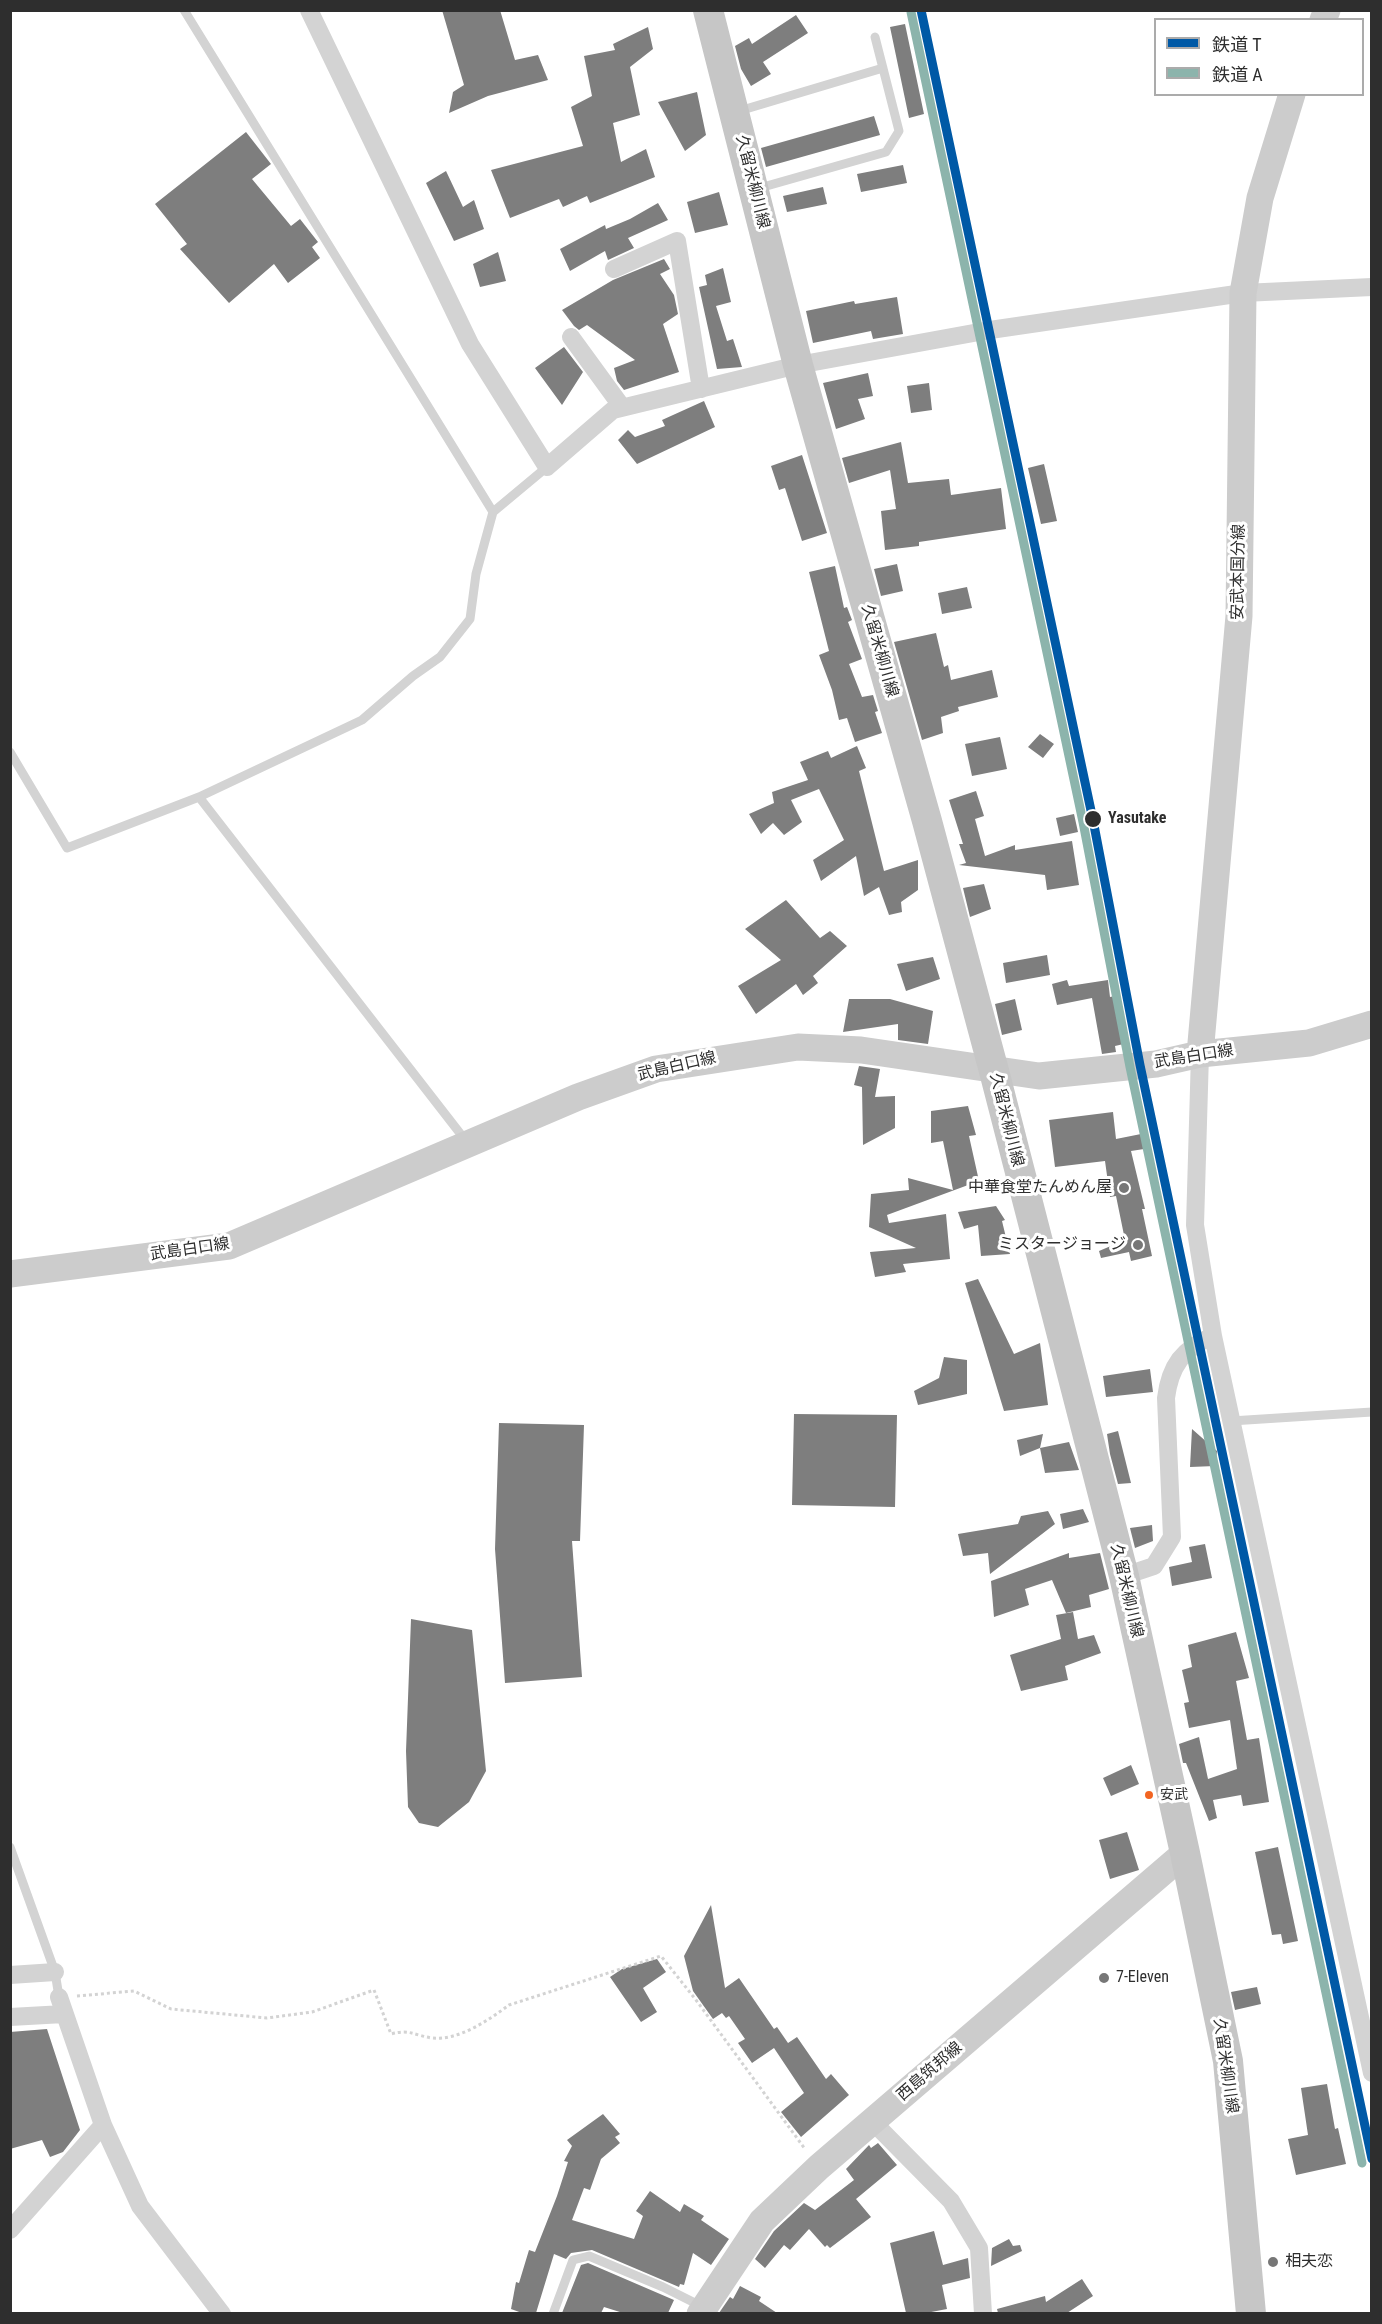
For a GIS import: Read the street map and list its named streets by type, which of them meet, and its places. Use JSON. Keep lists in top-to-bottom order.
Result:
{
  "streets": {
    "main road": [
      "久留米柳川線",
      "安武本国分線",
      "武島白口線",
      "西島筑邦線"
    ]
  },
  "crossings": [
    ["久留米柳川線", "武島白口線"],
    ["久留米柳川線", "西島筑邦線"],
    ["安武本国分線", "武島白口線"]
  ],
  "places": [
    "Yasutake",
    "中華食堂たんめん屋",
    "ミスタージョージ",
    "安武",
    "7-Eleven",
    "相夫恋"
  ],
  "lines": ["rail line T", "rail line A"],
  "legend": ["鉄道 T", "鉄道 A"]
}
